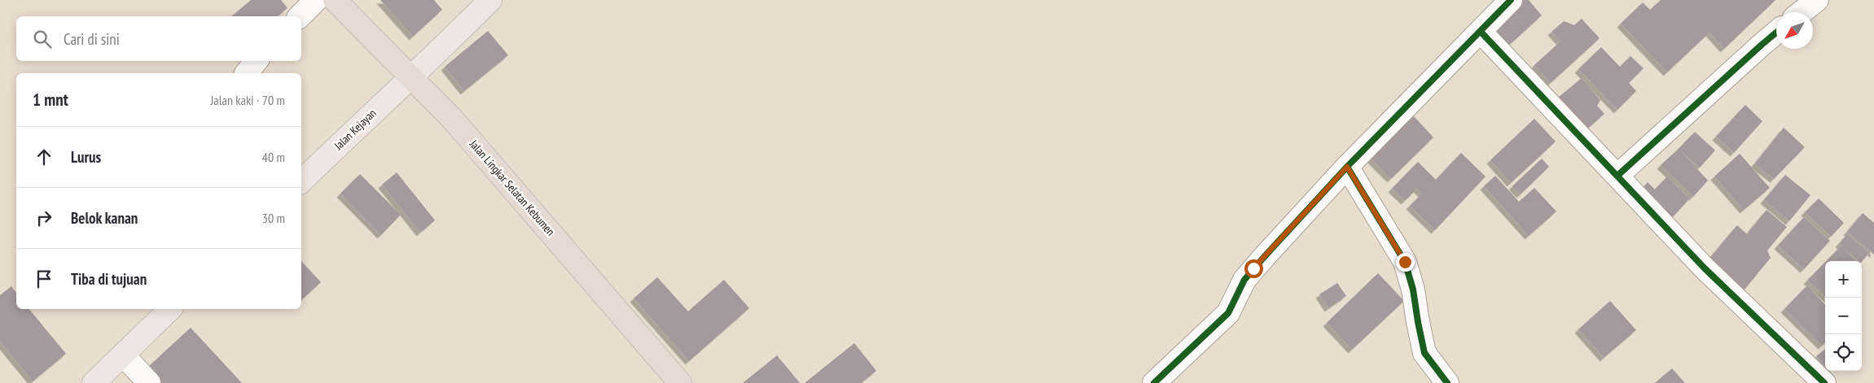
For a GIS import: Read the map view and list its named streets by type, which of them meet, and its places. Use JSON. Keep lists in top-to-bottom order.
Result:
{
  "streets": {
    "highway": ["Jalan Lingkar Selatan Kebumen"],
    "main road": ["Jalan Kejayan"]
  },
  "crossings": [
    ["Jalan Kejayan", "Jalan Lingkar Selatan Kebumen"]
  ],
  "north": "bottom left",
  "page": {
    "search": "Cari di sini",
    "heading": ["1 mnt", "Jalan kaki · 70 m"],
    "list": [
      ["Lurus", "40 m"],
      ["Belok kanan", "30 m"],
      "Tiba di tujuan"
    ],
    "map_buttons": ["+", "−"]
  }
}
